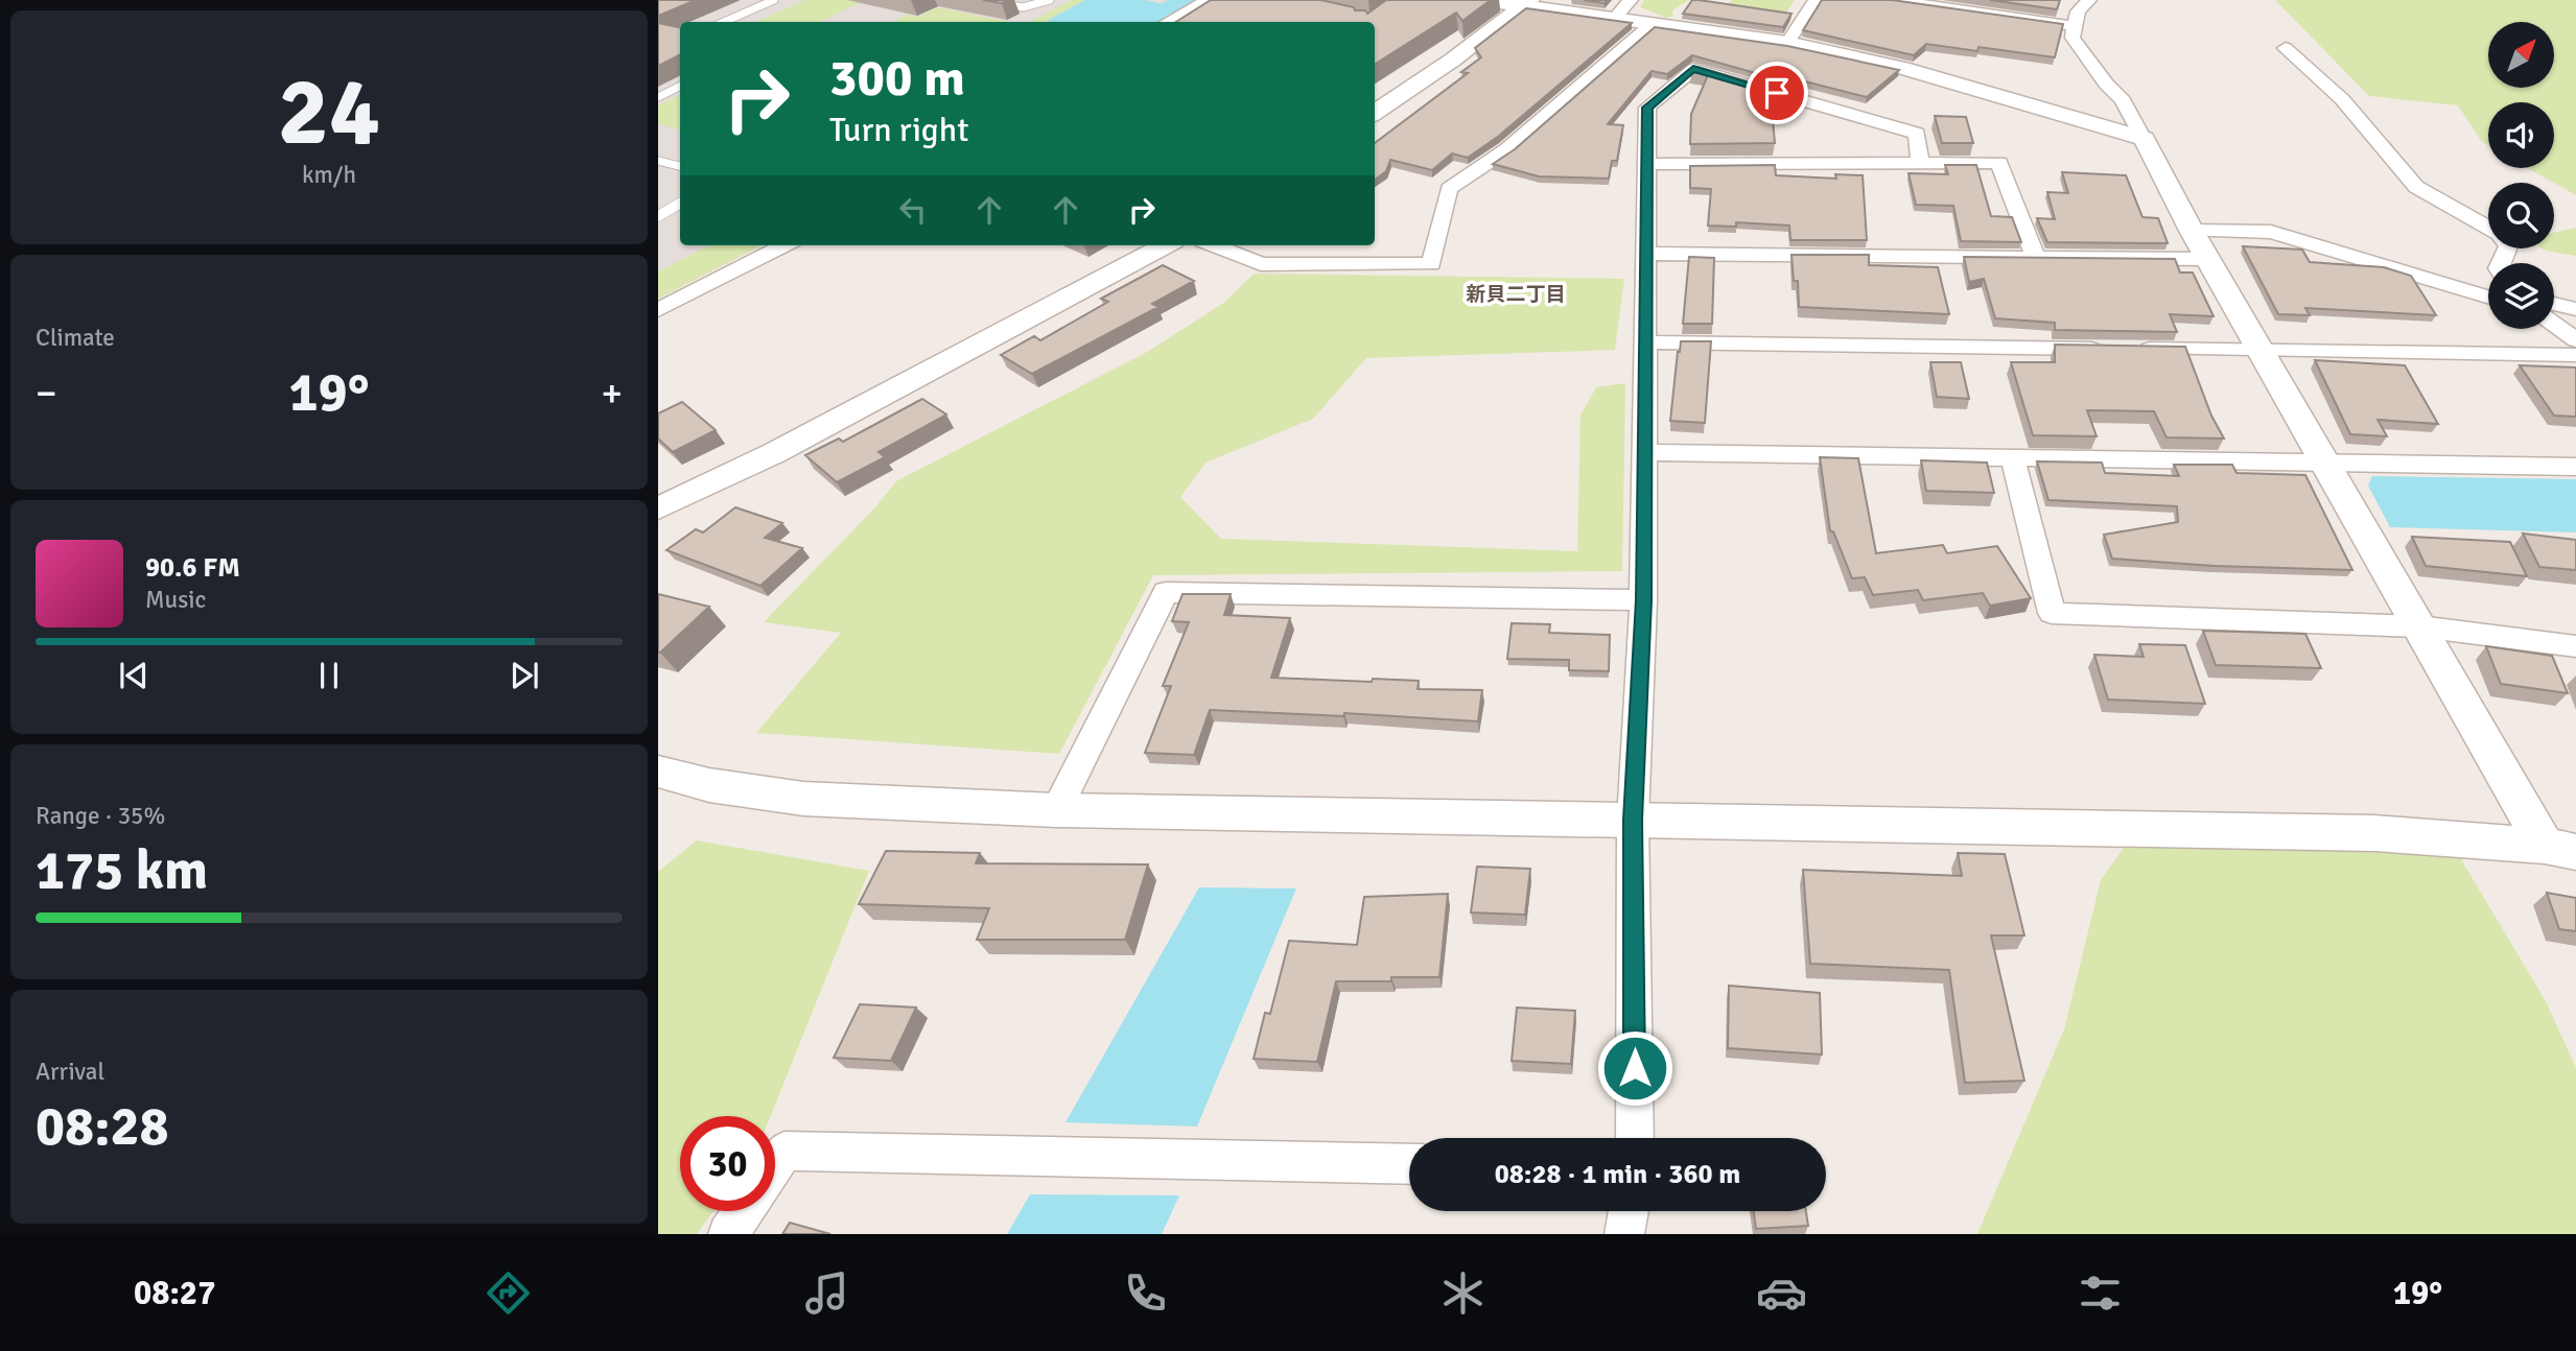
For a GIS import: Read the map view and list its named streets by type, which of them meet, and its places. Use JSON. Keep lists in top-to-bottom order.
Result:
{
  "districts": ["新貝二丁目"],
  "north": "top right",
  "page": {
    "tile": [
      ["24", "km/h"],
      "Climate",
      ["Range · 35%", "175 km"],
      ["Arrival", "08:28"]
    ],
    "turn": ["300 m", "Turn right"],
    "heat": ["−", "19°", "+"],
    "song": ["90.6 FM", "Music"],
    "limit": "30",
    "trip": "08:28 · 1 min · 360 m",
    "tabs": ["08:27", "19°"]
  }
}
